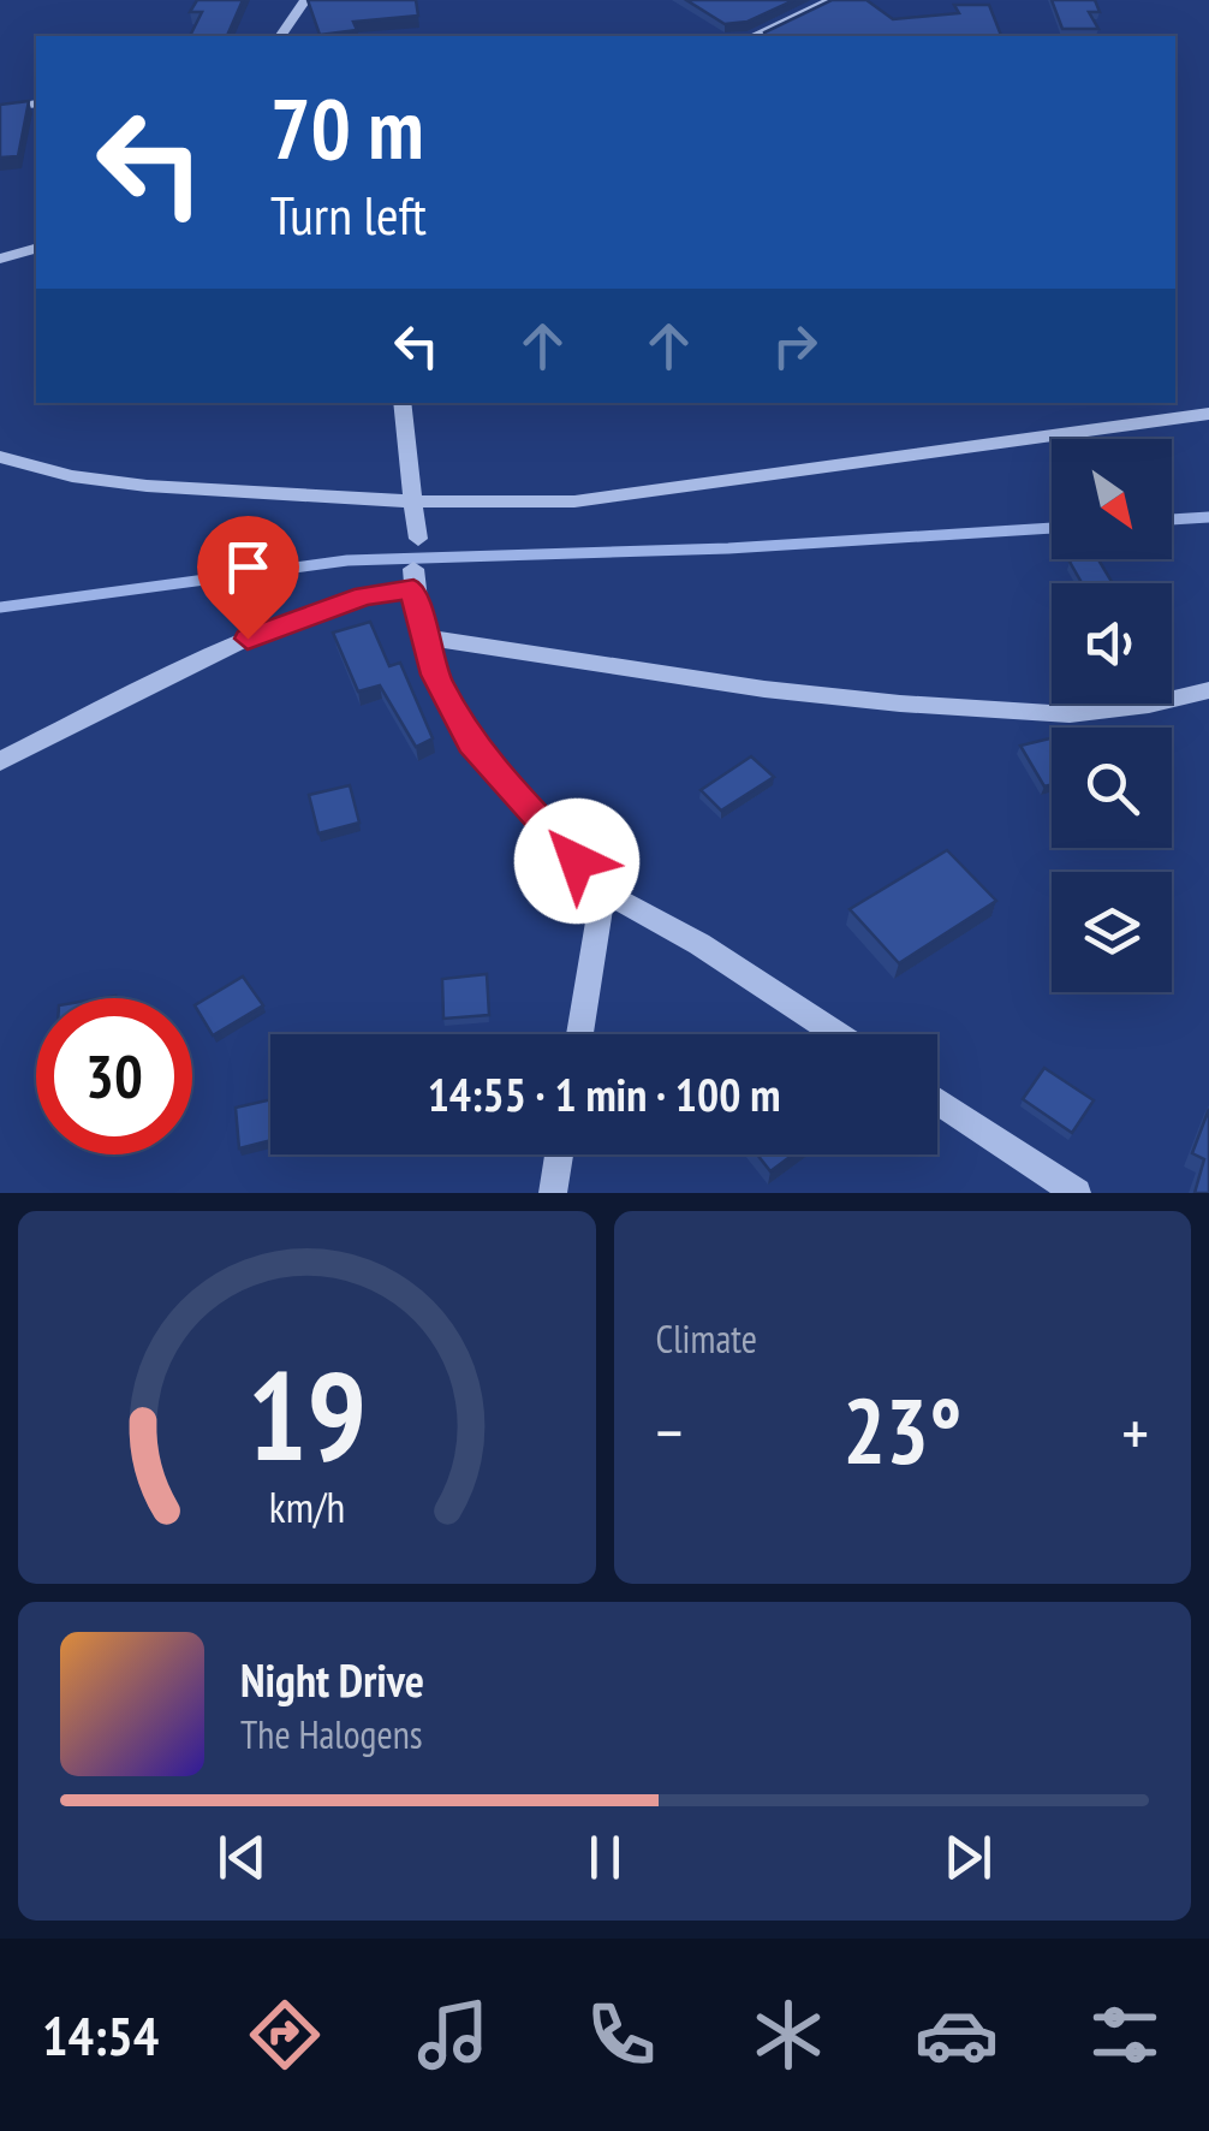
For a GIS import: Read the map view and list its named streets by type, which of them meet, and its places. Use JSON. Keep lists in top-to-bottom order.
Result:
{
  "north": "bottom right",
  "page": {
    "turn": ["70 m", "Turn left"],
    "limit": "30",
    "trip": "14:55 · 1 min · 100 m",
    "tile": "Climate",
    "heat": ["−", "23°", "+"],
    "song": ["Night Drive", "The Halogens"],
    "tabs": "14:54",
    "gauge": ["19", "km/h"]
  }
}
